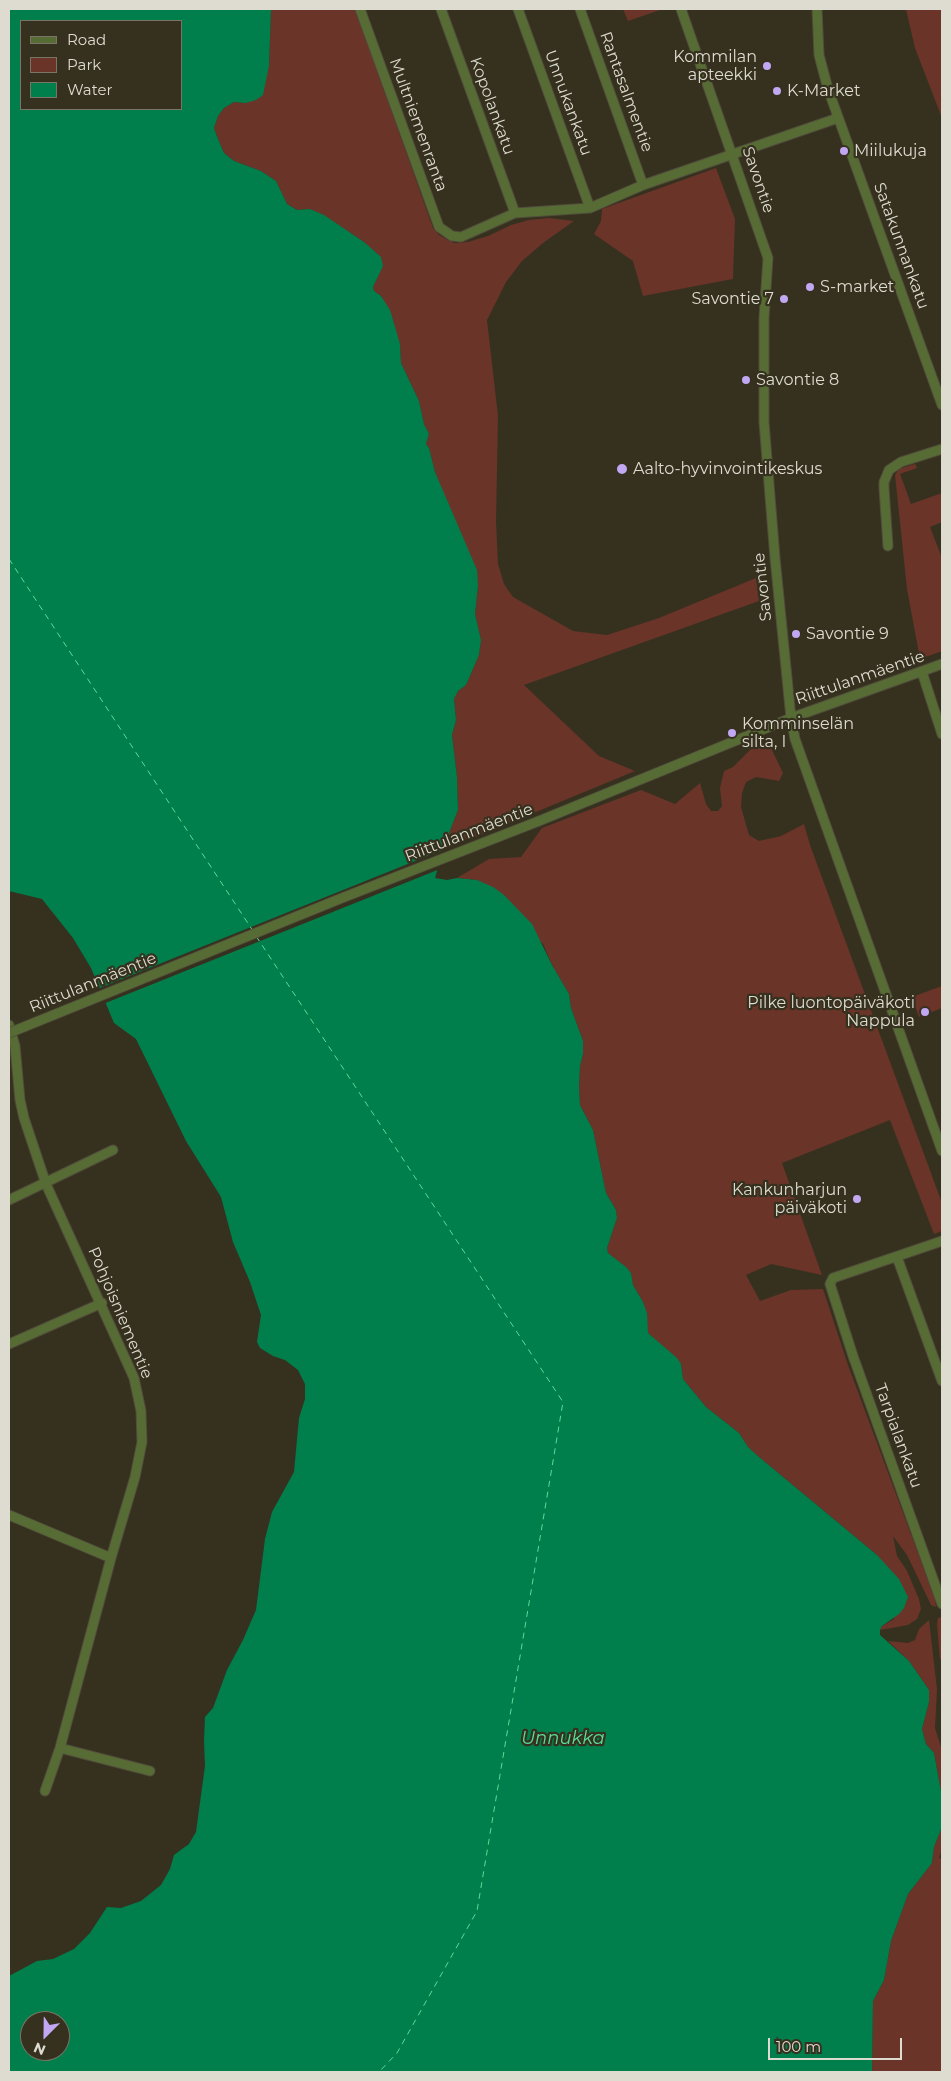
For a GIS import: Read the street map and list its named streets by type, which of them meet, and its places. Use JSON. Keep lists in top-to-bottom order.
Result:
{
  "streets": {
    "street": [
      "Rantasalmentie",
      "Unnukankatu",
      "Kopolankatu",
      "Multniemenranta",
      "Savontie",
      "Satakunnankatu",
      "Riittulanmäentie",
      "Pohjoisniementie",
      "Tarpialankatu"
    ]
  },
  "crossings": [
    ["Kopolankatu", "Multniemenranta"],
    ["Savontie", "Riittulanmäentie"]
  ],
  "water": ["Unnukka"],
  "places": [
    "Kommilan apteekki",
    "K-Market",
    "Miilukuja",
    "S-market",
    "Savontie 7",
    "Savontie 8",
    "Aalto-hyvinvointikeskus",
    "Savontie 9",
    "Komminselän silta, I",
    "Pilke luontopäiväkoti Nappula",
    "Kankunharjun päiväkoti"
  ],
  "legend": ["Road", "Park", "Water"],
  "scale_bar": "100 m",
  "north": "bottom left"
}
